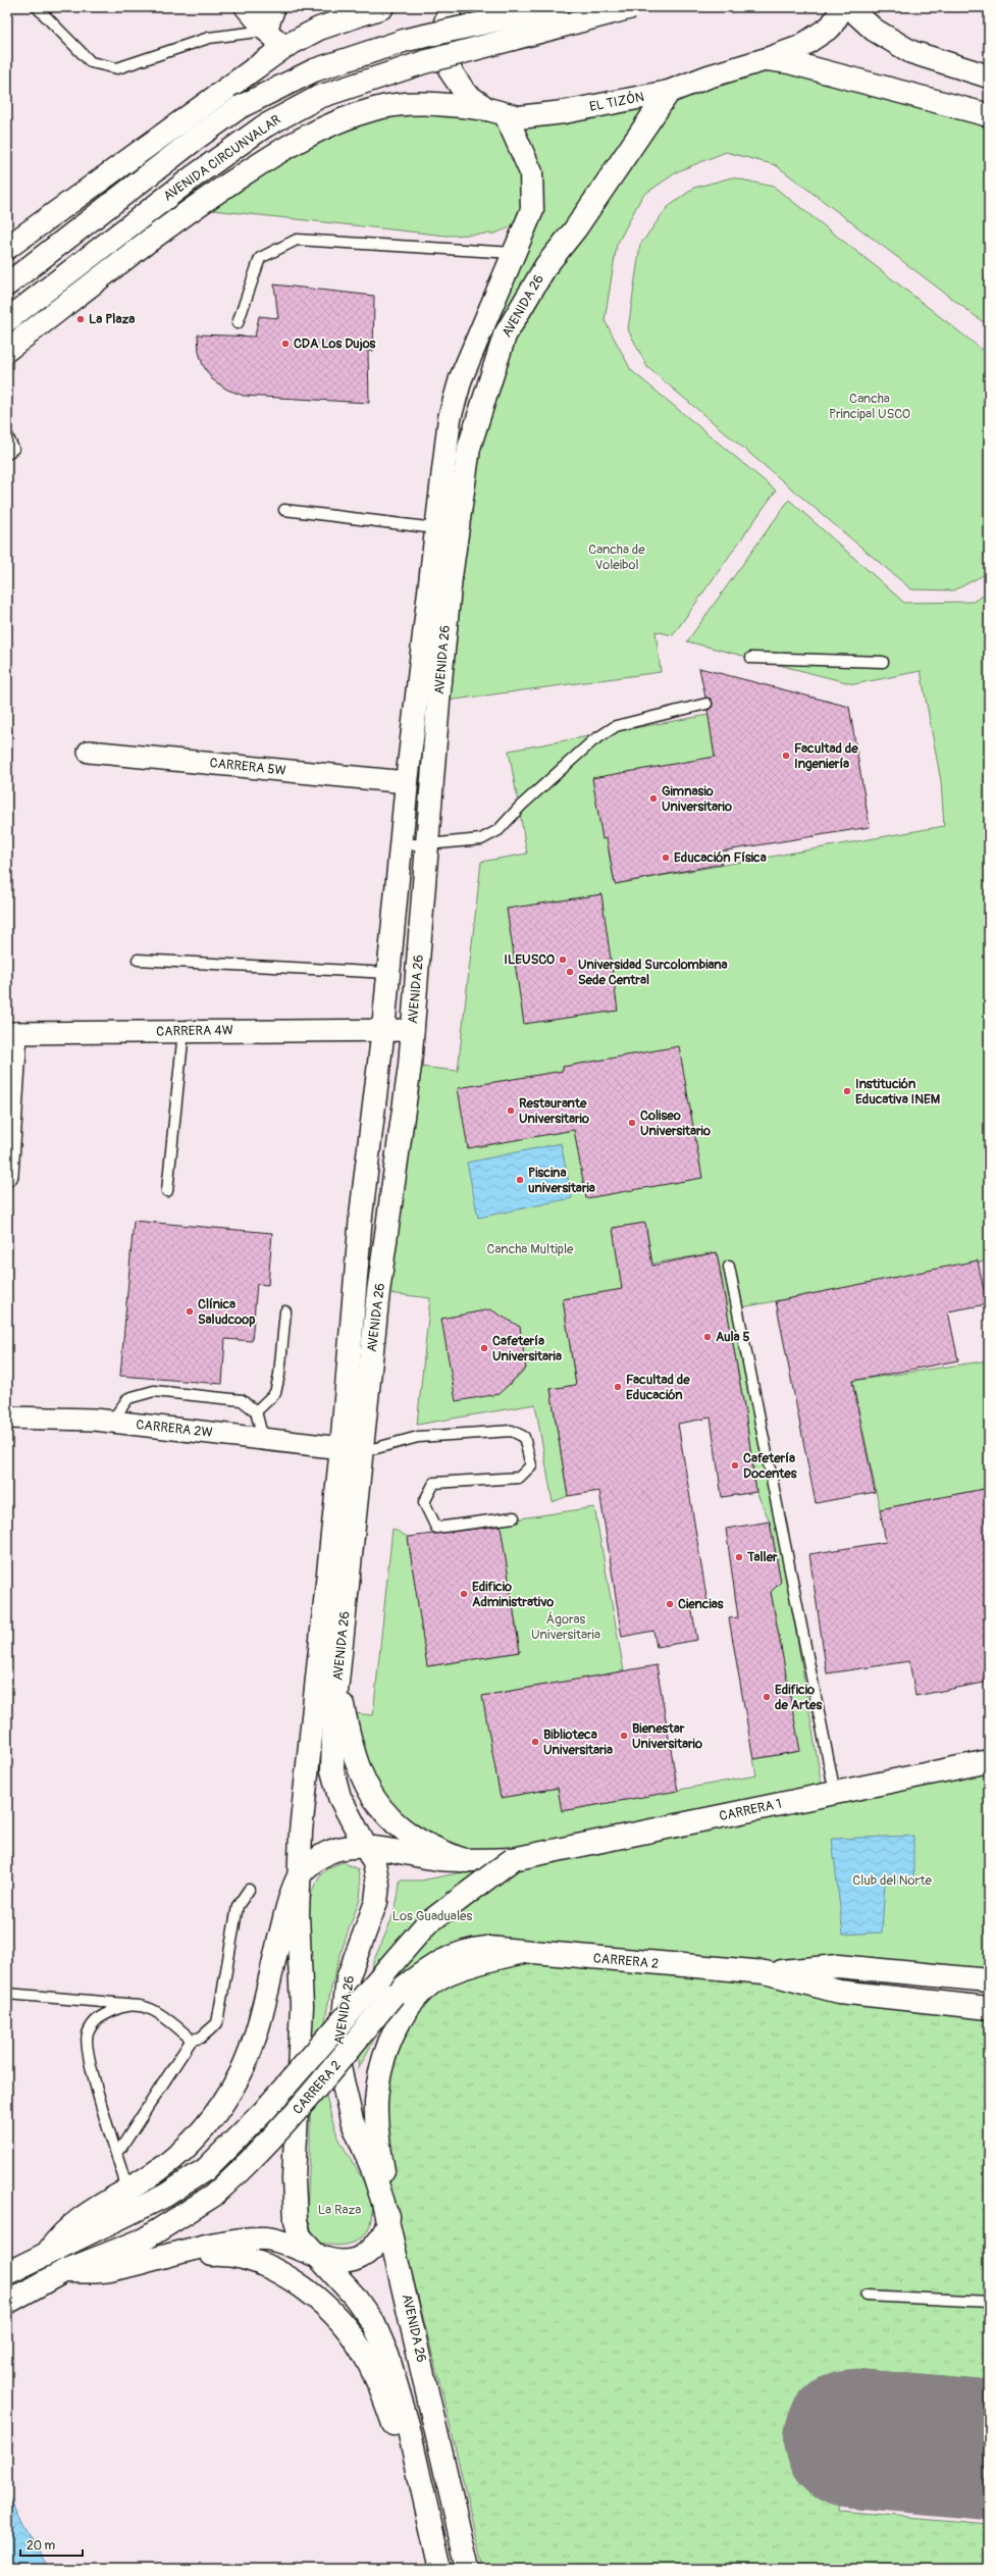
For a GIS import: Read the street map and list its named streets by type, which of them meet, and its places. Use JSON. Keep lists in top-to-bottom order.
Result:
{
  "streets": {
    "main road": [
      "EL TIZÓN",
      "AVENIDA CIRCUNVALAR",
      "AVENIDA 26",
      "CARRERA 1",
      "CARRERA 2"
    ],
    "street": ["CARRERA 5W", "CARRERA 4W", "CARRERA 2W"]
  },
  "crossings": [
    ["EL TIZÓN", "AVENIDA 26"],
    ["AVENIDA 26", "CARRERA 5W"],
    ["AVENIDA 26", "CARRERA 4W"],
    ["AVENIDA 26", "CARRERA 2W"],
    ["AVENIDA 26", "CARRERA 1"],
    ["CARRERA 1", "CARRERA 2"]
  ],
  "parks": [
    "Cancha Principal USCO",
    "Cancha de Voleibol",
    "Cancha Multiple",
    "Ágoras Universitaria",
    "Club del Norte",
    "Los Guaduales",
    "La Raza"
  ],
  "places": [
    "La Plaza",
    "CDA Los Dujos",
    "Facultad de Ingeniería",
    "Gimnasio Universitario",
    "Educación Física",
    "ILEUSCO",
    "Universidad Surcolombiana Sede Central",
    "Institución Educativa INEM",
    "Restaurante Universitario",
    "Coliseo Universitario",
    "Piscina universitaria",
    "Clínica Saludcoop",
    "Aula 5",
    "Cafetería Universitaria",
    "Facultad de Educación",
    "Cafetería Docentes",
    "Taller",
    "Edificio Administrativo",
    "Ciencias",
    "Edificio de Artes",
    "Bienestar Universitario",
    "Biblioteca Universitaria"
  ],
  "scale_bar": "20 m"
}
